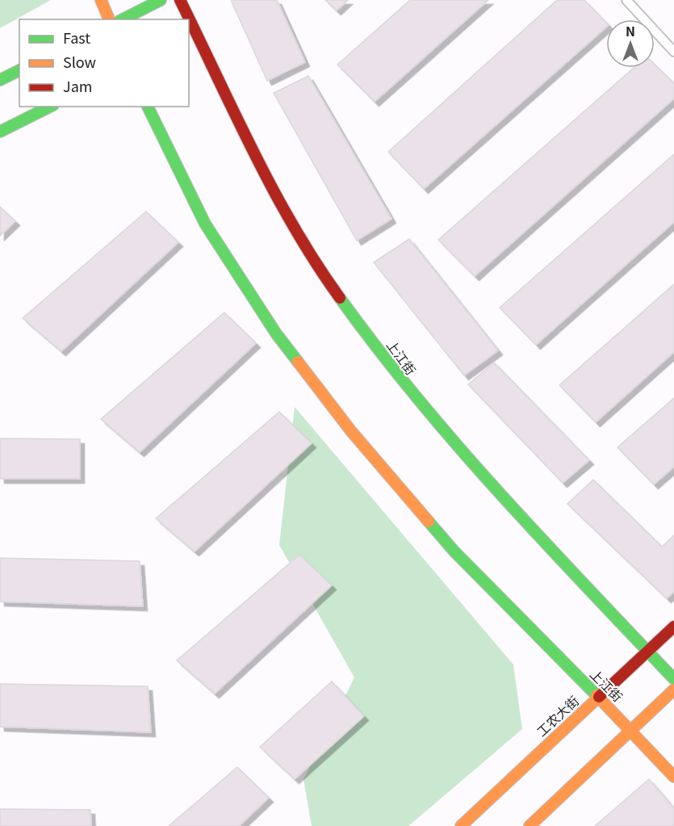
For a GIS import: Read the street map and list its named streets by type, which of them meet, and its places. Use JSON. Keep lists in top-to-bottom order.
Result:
{
  "streets": {
    "main road": ["上江街", "工农大街"]
  },
  "crossings": [
    ["上江街", "工农大街"]
  ],
  "legend": ["Fast", "Slow", "Jam"],
  "north": "top"
}
